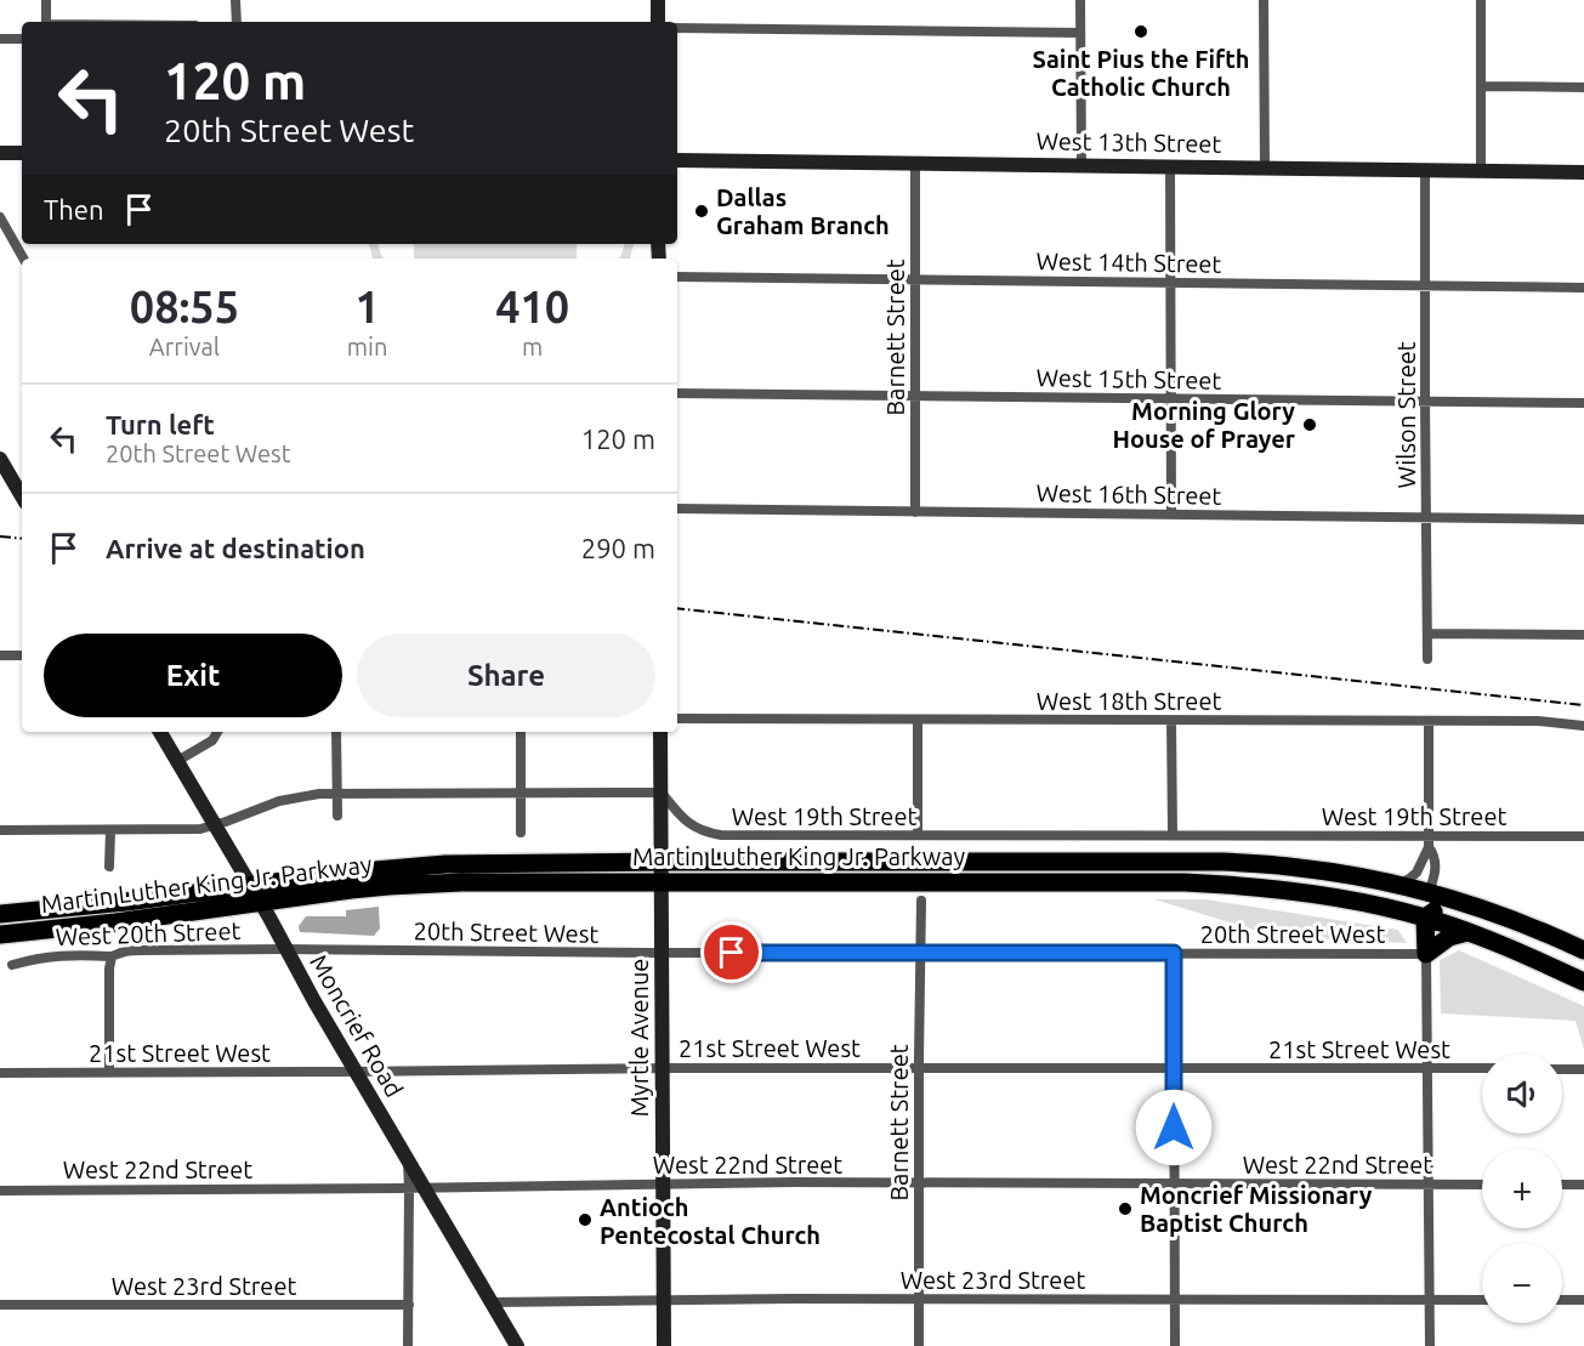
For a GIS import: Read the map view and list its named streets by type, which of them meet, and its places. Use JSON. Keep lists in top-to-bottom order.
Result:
{
  "streets": {
    "highway": ["Martin Luther King Jr. Parkway"],
    "main road": ["West 13th Street", "Moncrief Road", "Myrtle Avenue"],
    "street": [
      "West 14th Street",
      "Barnett Street",
      "West 15th Street",
      "Wilson Street",
      "West 16th Street",
      "West 18th Street",
      "West 19th Street",
      "20th Street West",
      "West 20th Street",
      "21st Street West",
      "West 22nd Street",
      "West 23rd Street"
    ]
  },
  "crossings": [
    ["West 13th Street", "Barnett Street"],
    ["West 13th Street", "Wilson Street"],
    ["West 14th Street", "Barnett Street"],
    ["West 14th Street", "Wilson Street"],
    ["Barnett Street", "West 15th Street"],
    ["Barnett Street", "West 16th Street"],
    ["Barnett Street", "20th Street West"],
    ["Barnett Street", "21st Street West"],
    ["Barnett Street", "West 22nd Street"],
    ["Barnett Street", "West 23rd Street"],
    ["West 15th Street", "Wilson Street"],
    ["Wilson Street", "West 16th Street"],
    ["West 19th Street", "Myrtle Avenue"],
    ["Martin Luther King Jr. Parkway", "Moncrief Road"],
    ["Martin Luther King Jr. Parkway", "Myrtle Avenue"],
    ["20th Street West", "West 20th Street"],
    ["20th Street West", "Moncrief Road"],
    ["20th Street West", "Myrtle Avenue"],
    ["West 20th Street", "Moncrief Road"],
    ["Moncrief Road", "21st Street West"],
    ["Moncrief Road", "West 22nd Street"],
    ["Moncrief Road", "West 23rd Street"],
    ["Myrtle Avenue", "21st Street West"],
    ["Myrtle Avenue", "West 22nd Street"],
    ["Myrtle Avenue", "West 23rd Street"]
  ],
  "places": [
    "Saint Pius the Fifth Catholic Church",
    "Dallas Graham Branch",
    "Morning Glory House of Prayer",
    "Moncrief Missionary Baptist Church",
    "Antioch Pentecostal Church"
  ],
  "page": {
    "turn": ["120 m", "20th Street West"],
    "then": "Then",
    "eta": [
      "08:55",
      "Arrival",
      "1",
      "min",
      "410",
      "m"
    ],
    "list": [
      {
        "name": "Turn left",
        "note": "20th Street West",
        "value": "120 m"
      },
      {
        "name": "Arrive at destination",
        "value": "290 m"
      }
    ],
    "buttons": ["Exit", "Share"],
    "map_buttons": ["+", "−"]
  }
}
